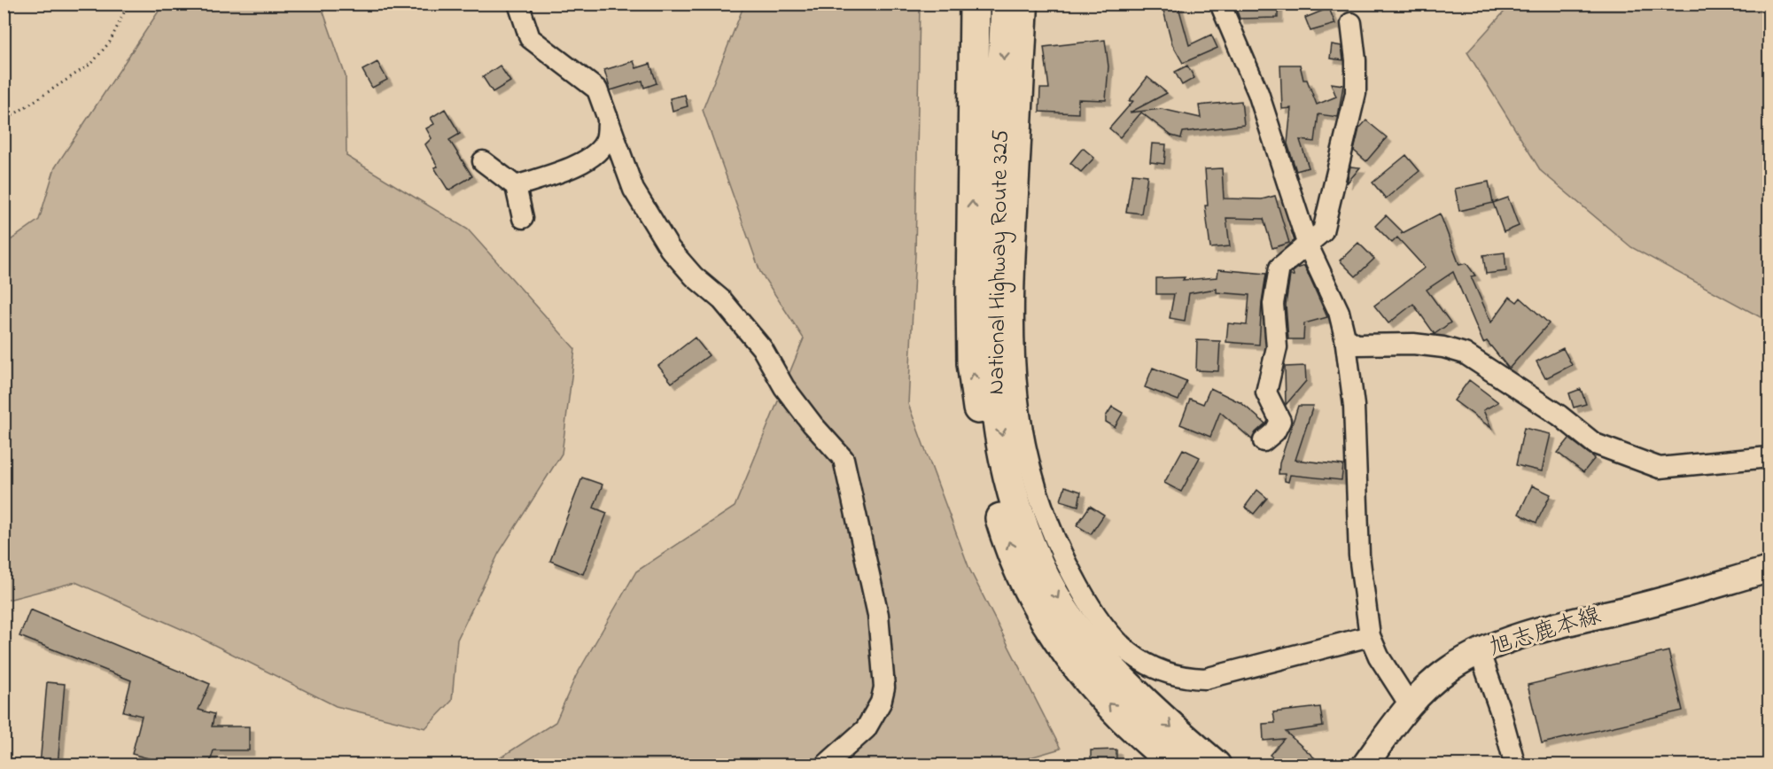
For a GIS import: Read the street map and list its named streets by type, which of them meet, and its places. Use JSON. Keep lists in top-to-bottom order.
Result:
{
  "streets": {
    "highway": ["National Highway Route 325"],
    "main road": ["旭志鹿本線"]
  }
}
